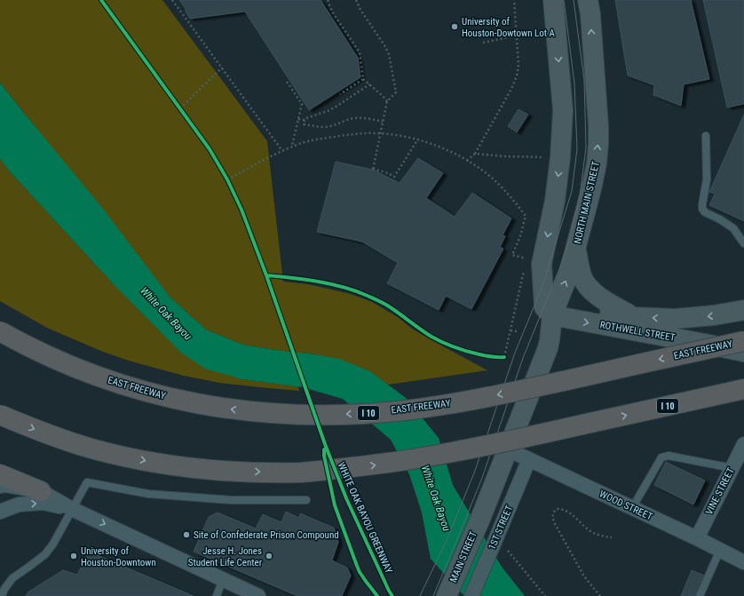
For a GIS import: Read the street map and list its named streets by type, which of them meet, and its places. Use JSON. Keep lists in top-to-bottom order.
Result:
{
  "streets": {
    "highway": ["EAST FREEWAY", "I 10"],
    "main road": ["NORTH MAIN STREET", "ROTHWELL STREET", "MAIN STREET"],
    "street": ["VINE STREET", "WOOD STREET", "1ST STREET"],
    "cycle path": ["WHITE OAK BAYOU GREENWAY"]
  },
  "crossings": [
    ["NORTH MAIN STREET", "ROTHWELL STREET"],
    ["NORTH MAIN STREET", "WOOD STREET"],
    ["NORTH MAIN STREET", "MAIN STREET"],
    ["VINE STREET", "WOOD STREET"],
    ["WOOD STREET", "1ST STREET"]
  ],
  "water": ["White Oak Bayou"],
  "places": [
    "University of Houston-Dowtown Lot A",
    "Site of Confederate Prison Compound",
    "University of Houston-Downtown",
    "Jesse H. Jones Student Life Center"
  ]
}
